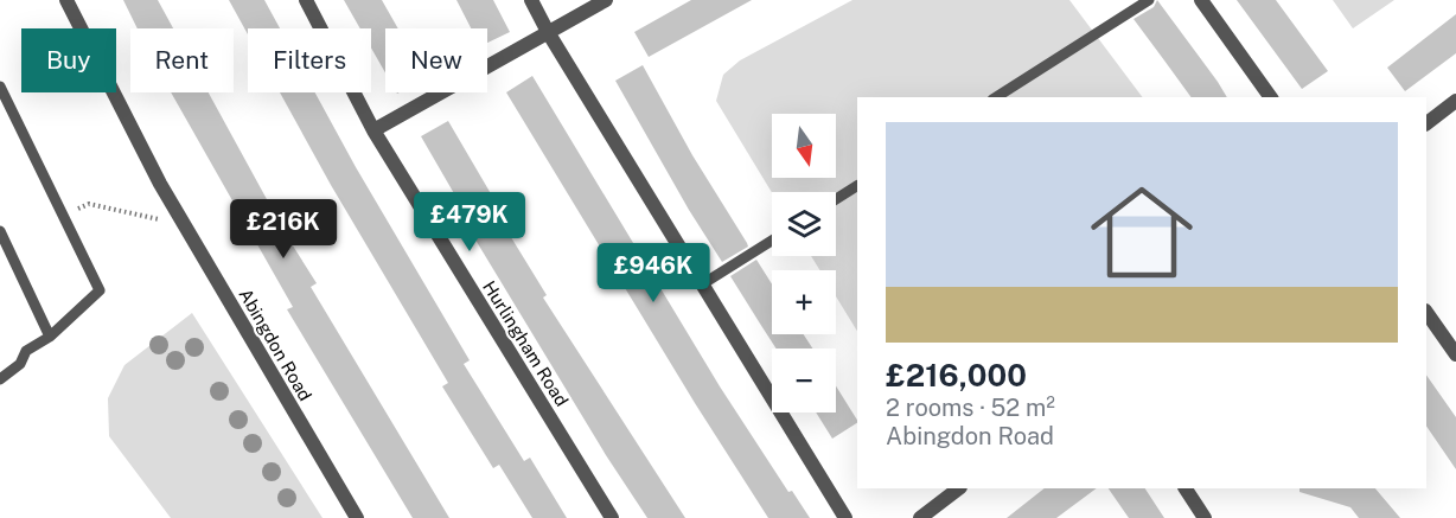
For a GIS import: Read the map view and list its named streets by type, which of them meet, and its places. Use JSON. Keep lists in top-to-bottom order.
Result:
{
  "streets": {
    "street": ["Hurlingham Road", "Abingdon Road"]
  },
  "north": "bottom",
  "page": {
    "chip": [
      "Buy",
      "Rent",
      "Filters",
      "New"
    ],
    "list": [
      {
        "name": "£216,000",
        "note": "2 rooms · 52 m² · Abingdon Road"
      }
    ],
    "map_buttons": ["+", "−"],
    "price": ["£479K", "£216K", "£946K"]
  }
}
